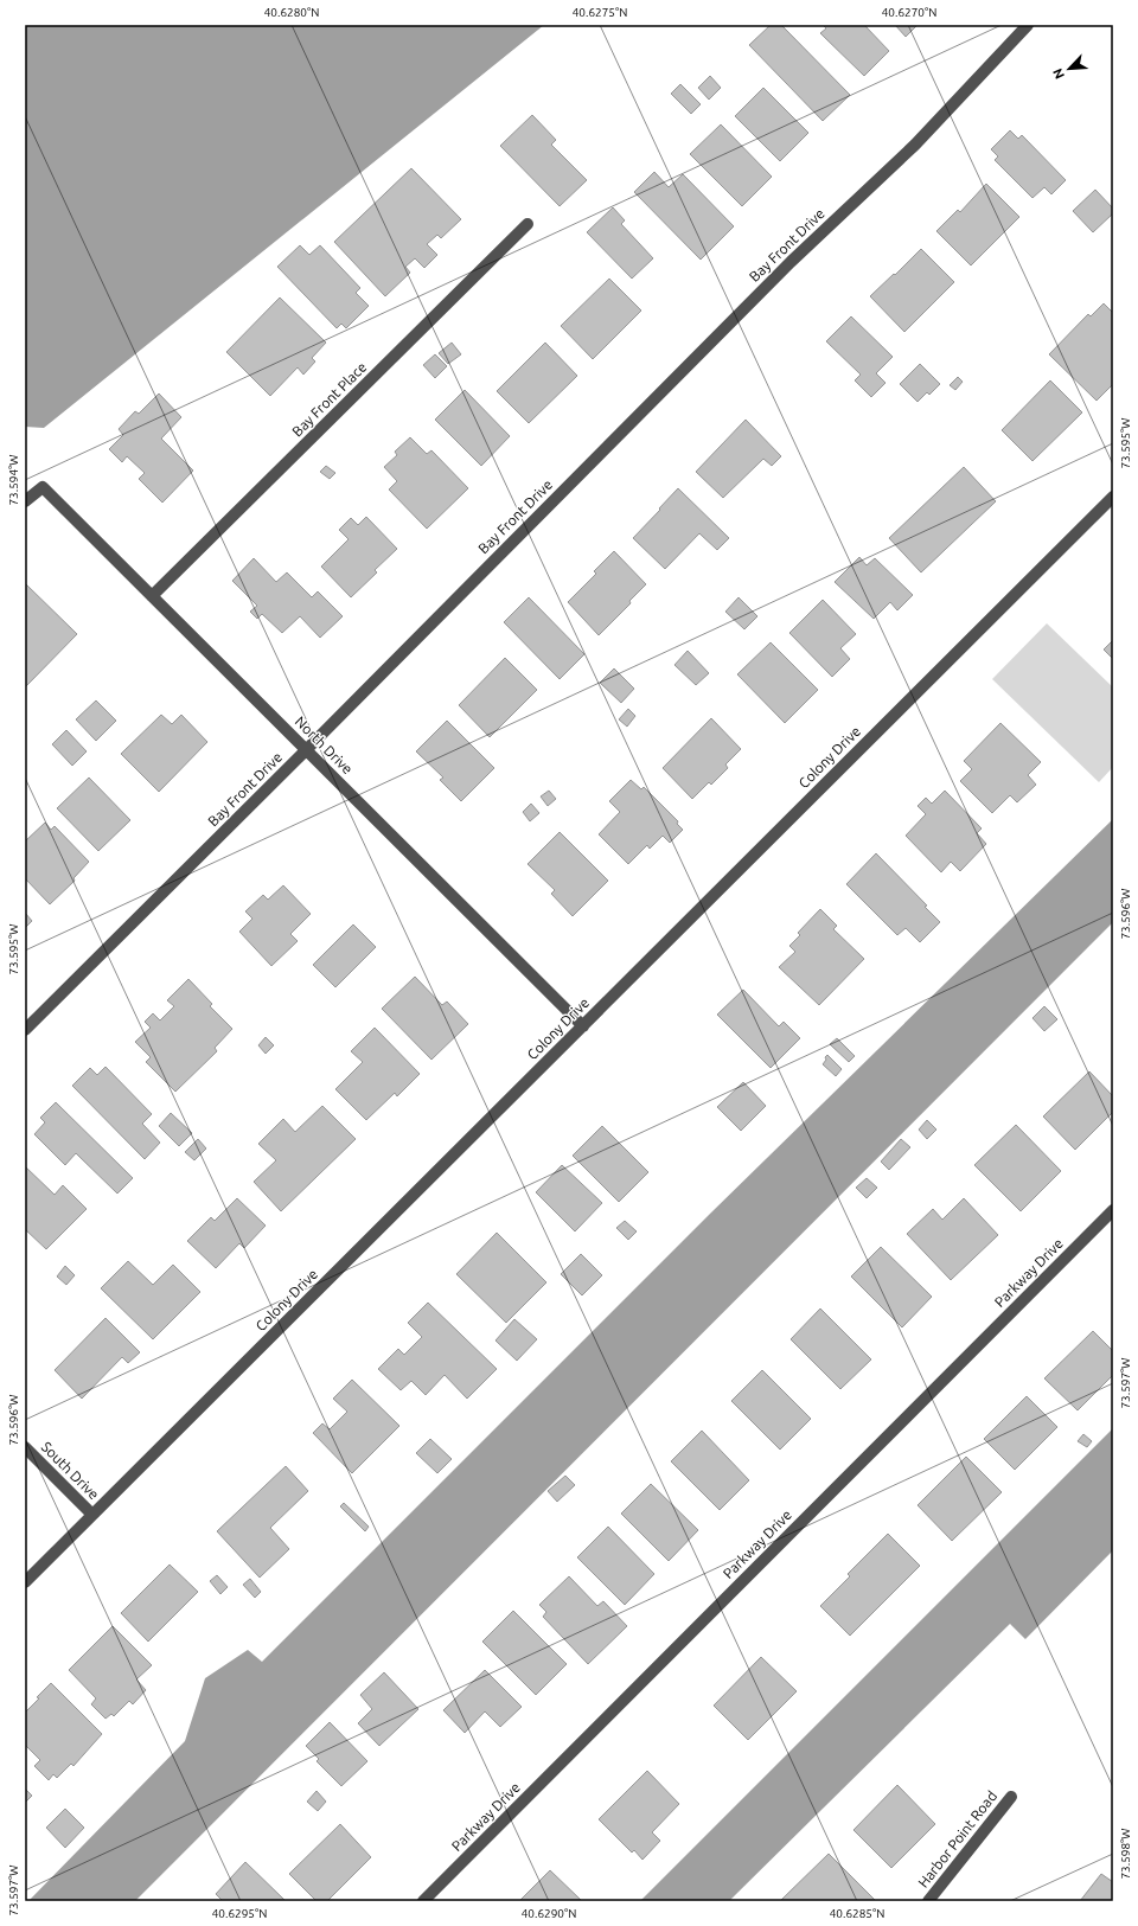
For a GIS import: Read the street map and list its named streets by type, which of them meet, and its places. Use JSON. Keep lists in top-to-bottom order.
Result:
{
  "streets": {
    "street": [
      "Bay Front Drive",
      "Bay Front Place",
      "North Drive",
      "Colony Drive",
      "Parkway Drive",
      "South Drive",
      "Harbor Point Road"
    ]
  },
  "crossings": [
    ["Bay Front Drive", "North Drive"],
    ["Bay Front Place", "North Drive"],
    ["North Drive", "Colony Drive"],
    ["Colony Drive", "South Drive"]
  ],
  "north": "bottom left",
  "coordinates": [
    "40.6280°N",
    "40.6275°N",
    "40.6270°N",
    "73.595°W",
    "73.594°W",
    "73.596°W",
    "73.597°W",
    "73.598°W",
    "40.6295°N",
    "40.6290°N",
    "40.6285°N"
  ]
}
